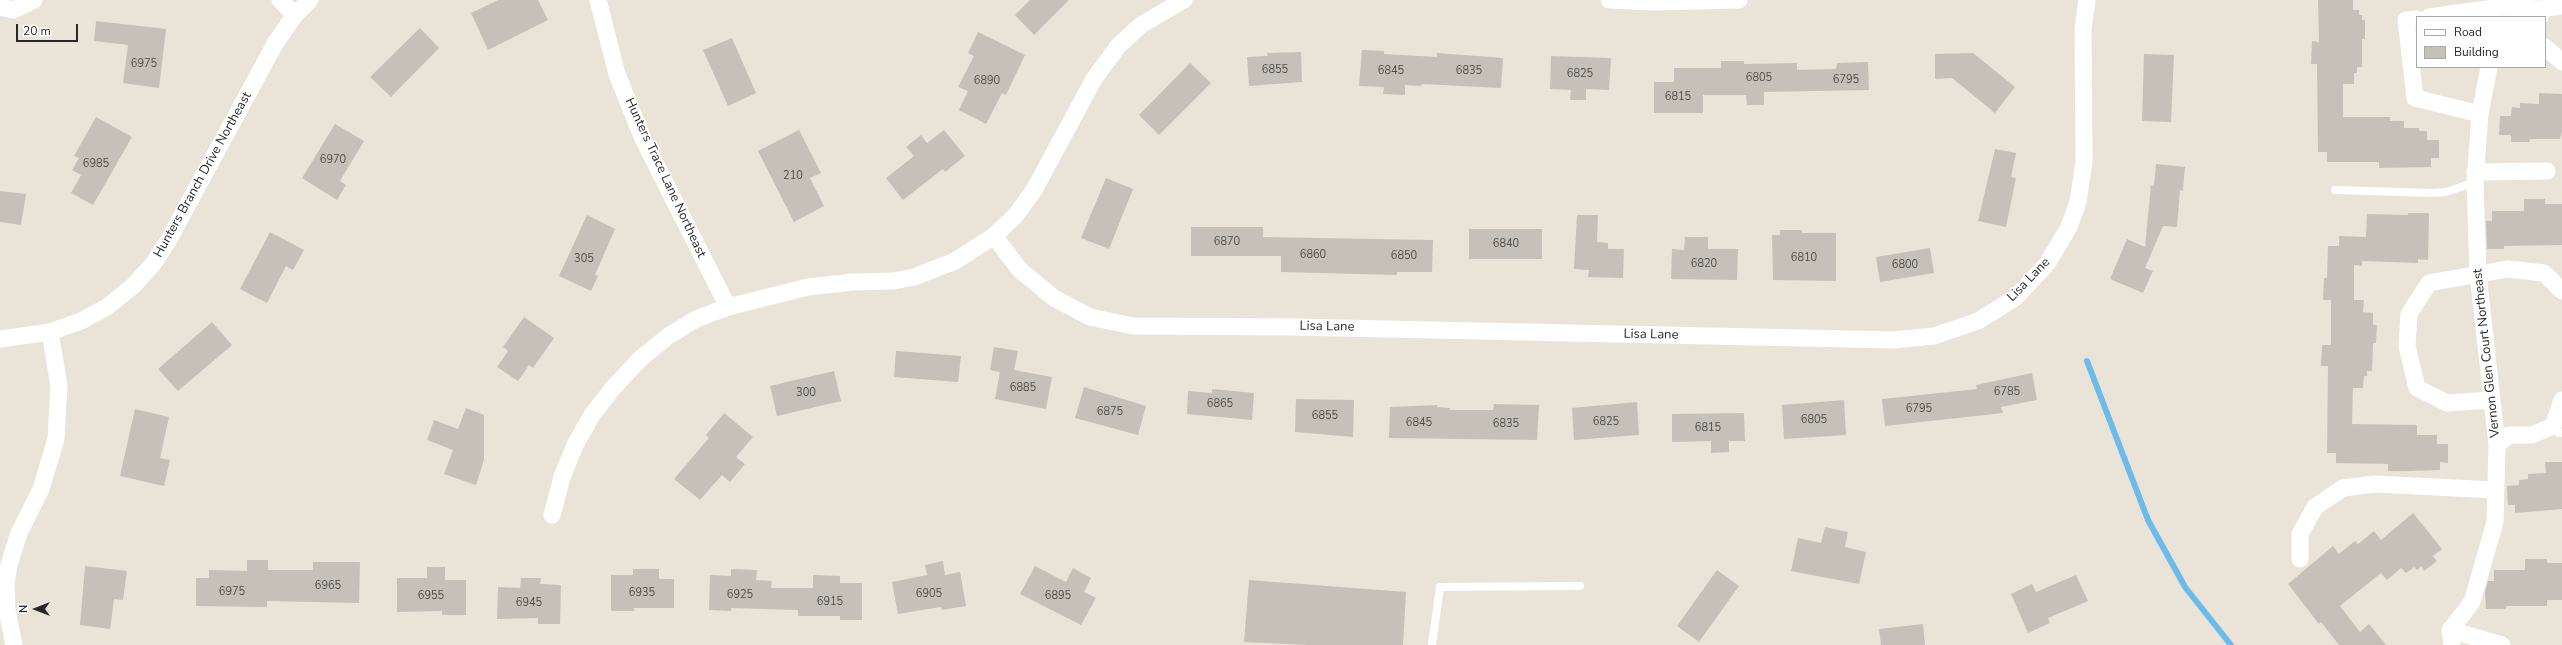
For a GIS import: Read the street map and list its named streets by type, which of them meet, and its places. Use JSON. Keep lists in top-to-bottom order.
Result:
{
  "streets": {
    "street": [
      "Hunters Branch Drive Northeast",
      "Hunters Trace Lane Northeast",
      "Lisa Lane",
      "Vernon Glen Court Northeast"
    ]
  },
  "house_numbers": [
    "6975",
    "6855",
    "6845",
    "6835",
    "6825",
    "6805",
    "6795",
    "6890",
    "6815",
    "6970",
    "6985",
    "210",
    "6870",
    "6840",
    "6860",
    "6850",
    "6810",
    "305",
    "6820",
    "6800",
    "6885",
    "6785",
    "300",
    "6865",
    "6795",
    "6875",
    "6855",
    "6805",
    "6825",
    "6845",
    "6835",
    "6815",
    "6965",
    "6975",
    "6935",
    "6905",
    "6925",
    "6955",
    "6895",
    "6915",
    "6945"
  ],
  "legend": ["Road", "Building"],
  "scale_bar": "20 m",
  "north": "left"
}
